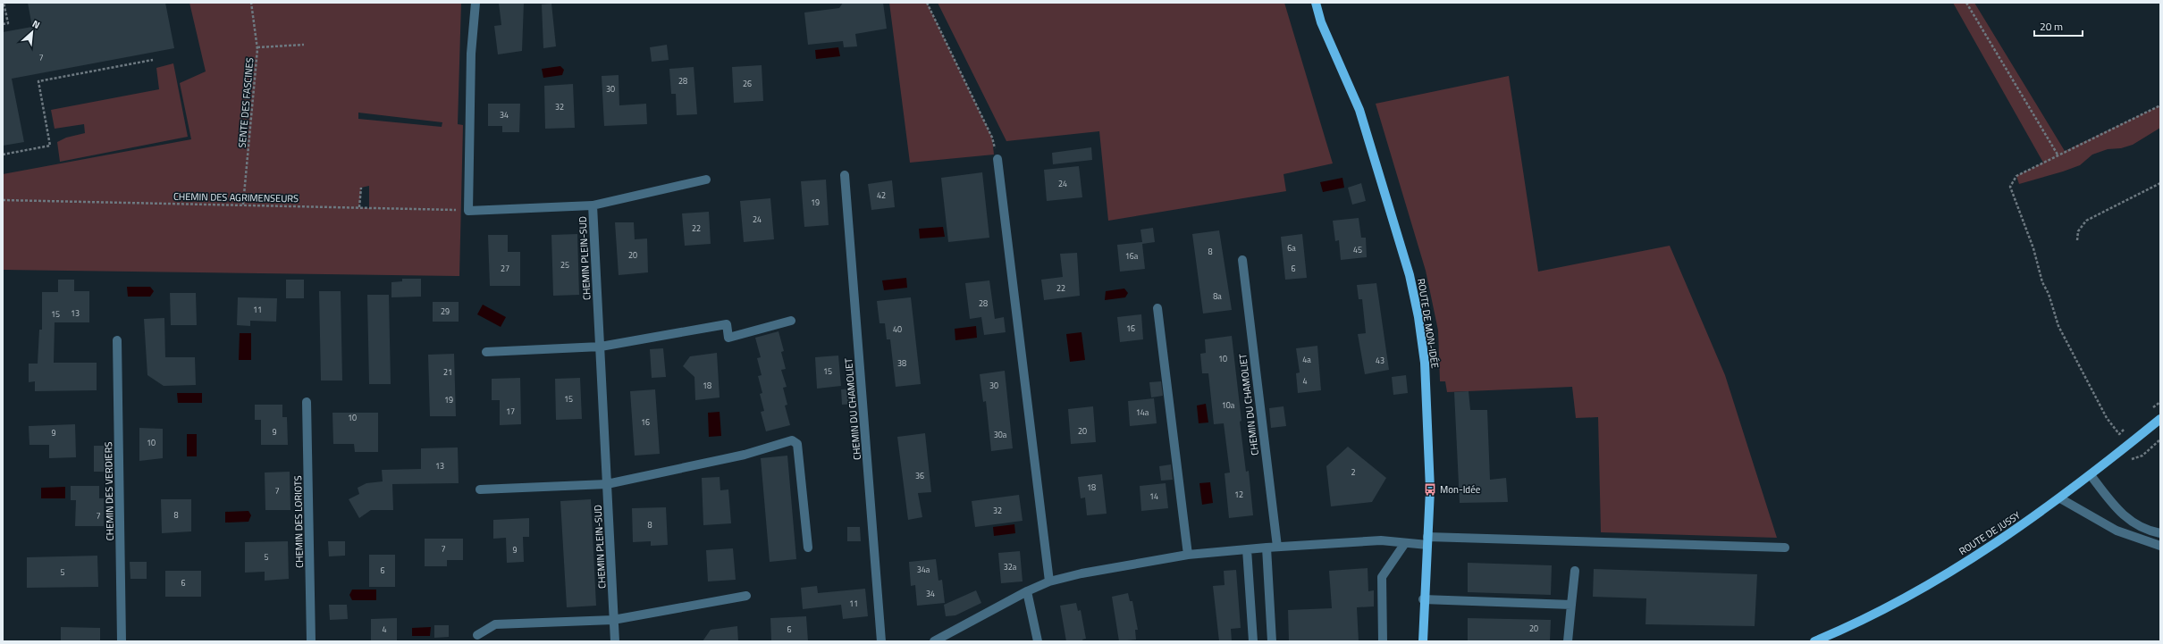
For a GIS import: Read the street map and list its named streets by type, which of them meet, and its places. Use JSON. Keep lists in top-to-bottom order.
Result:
{
  "streets": {
    "main road": ["ROUTE DE MON-IDÉE", "ROUTE DE JUSSY"],
    "street": [
      "CHEMIN PLEIN-SUD",
      "CHEMIN DU CHAMOLIET",
      "CHEMIN DES VERDIERS",
      "CHEMIN DES LORIOTS"
    ],
    "path": ["SENTE DES FASCINES", "CHEMIN DES AGRIMENSEURS"]
  },
  "crossings": [
    ["SENTE DES FASCINES", "CHEMIN DES AGRIMENSEURS"],
    ["CHEMIN DES AGRIMENSEURS", "CHEMIN PLEIN-SUD"]
  ],
  "places": {
    "bus stop": ["Mon-Idée"]
  },
  "house_numbers": [
    "7",
    "28",
    "26",
    "30",
    "32",
    "34",
    "24",
    "42",
    "19",
    "24",
    "22",
    "6a",
    "45",
    "8",
    "20",
    "16a",
    "25",
    "27",
    "6",
    "22",
    "8a",
    "28",
    "11",
    "29",
    "13",
    "15",
    "16",
    "40",
    "10",
    "4a",
    "43",
    "38",
    "15",
    "21",
    "4",
    "18",
    "30",
    "15",
    "19",
    "10a",
    "17",
    "14a",
    "10",
    "16",
    "20",
    "9",
    "9",
    "30a",
    "10",
    "13",
    "2",
    "36",
    "18",
    "7",
    "12",
    "14",
    "32",
    "8",
    "7",
    "8",
    "7",
    "9",
    "5",
    "32a",
    "34a",
    "6",
    "5",
    "6",
    "34",
    "11",
    "20",
    "4",
    "6"
  ],
  "scale_bar": "20 m",
  "north": "top right"
}
